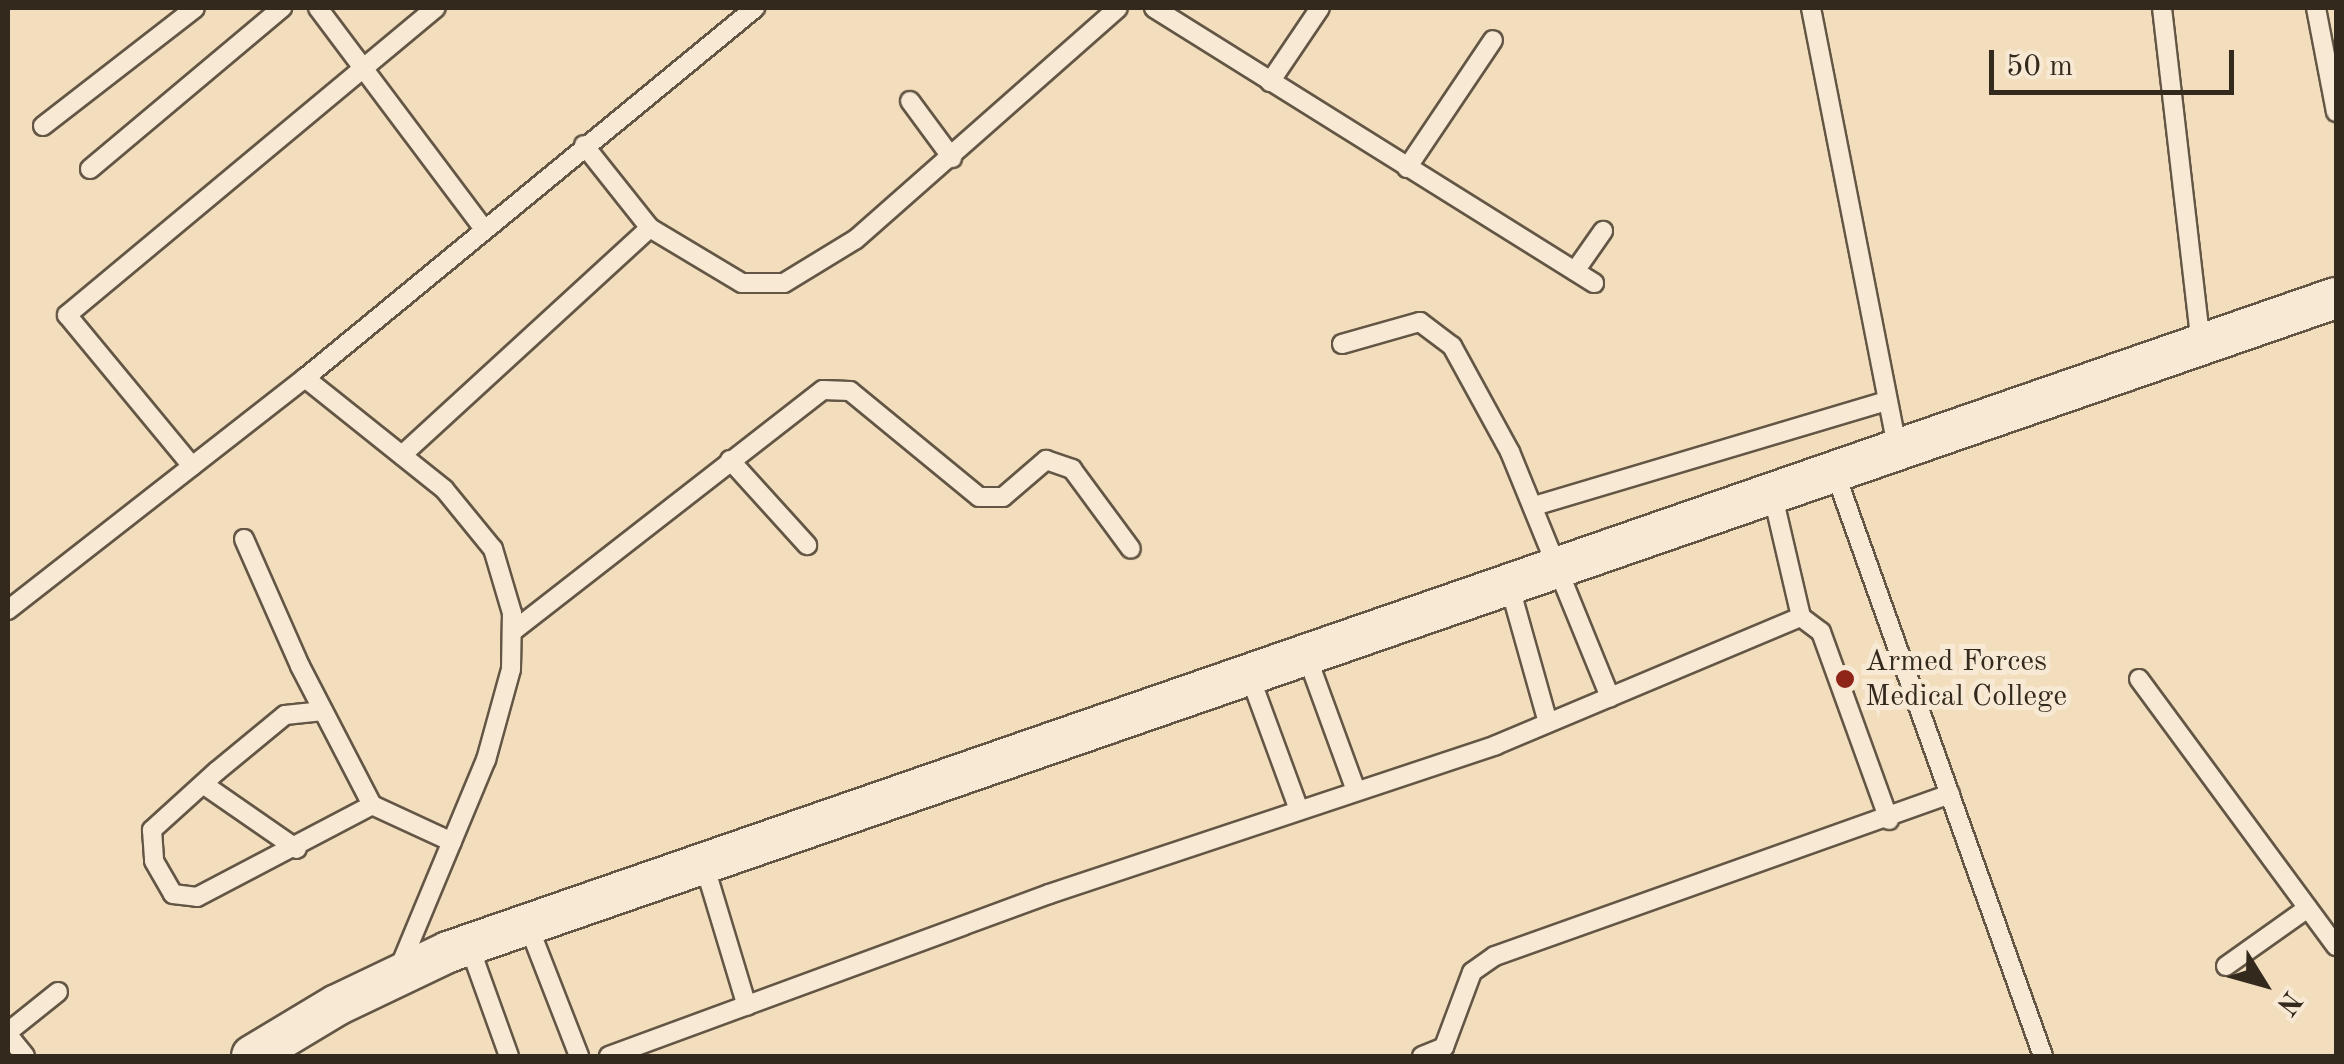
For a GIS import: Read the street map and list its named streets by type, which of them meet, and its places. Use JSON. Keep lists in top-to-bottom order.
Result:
{
  "places": ["Armed Forces Medical College"],
  "scale_bar": "50 m",
  "north": "bottom right"
}
